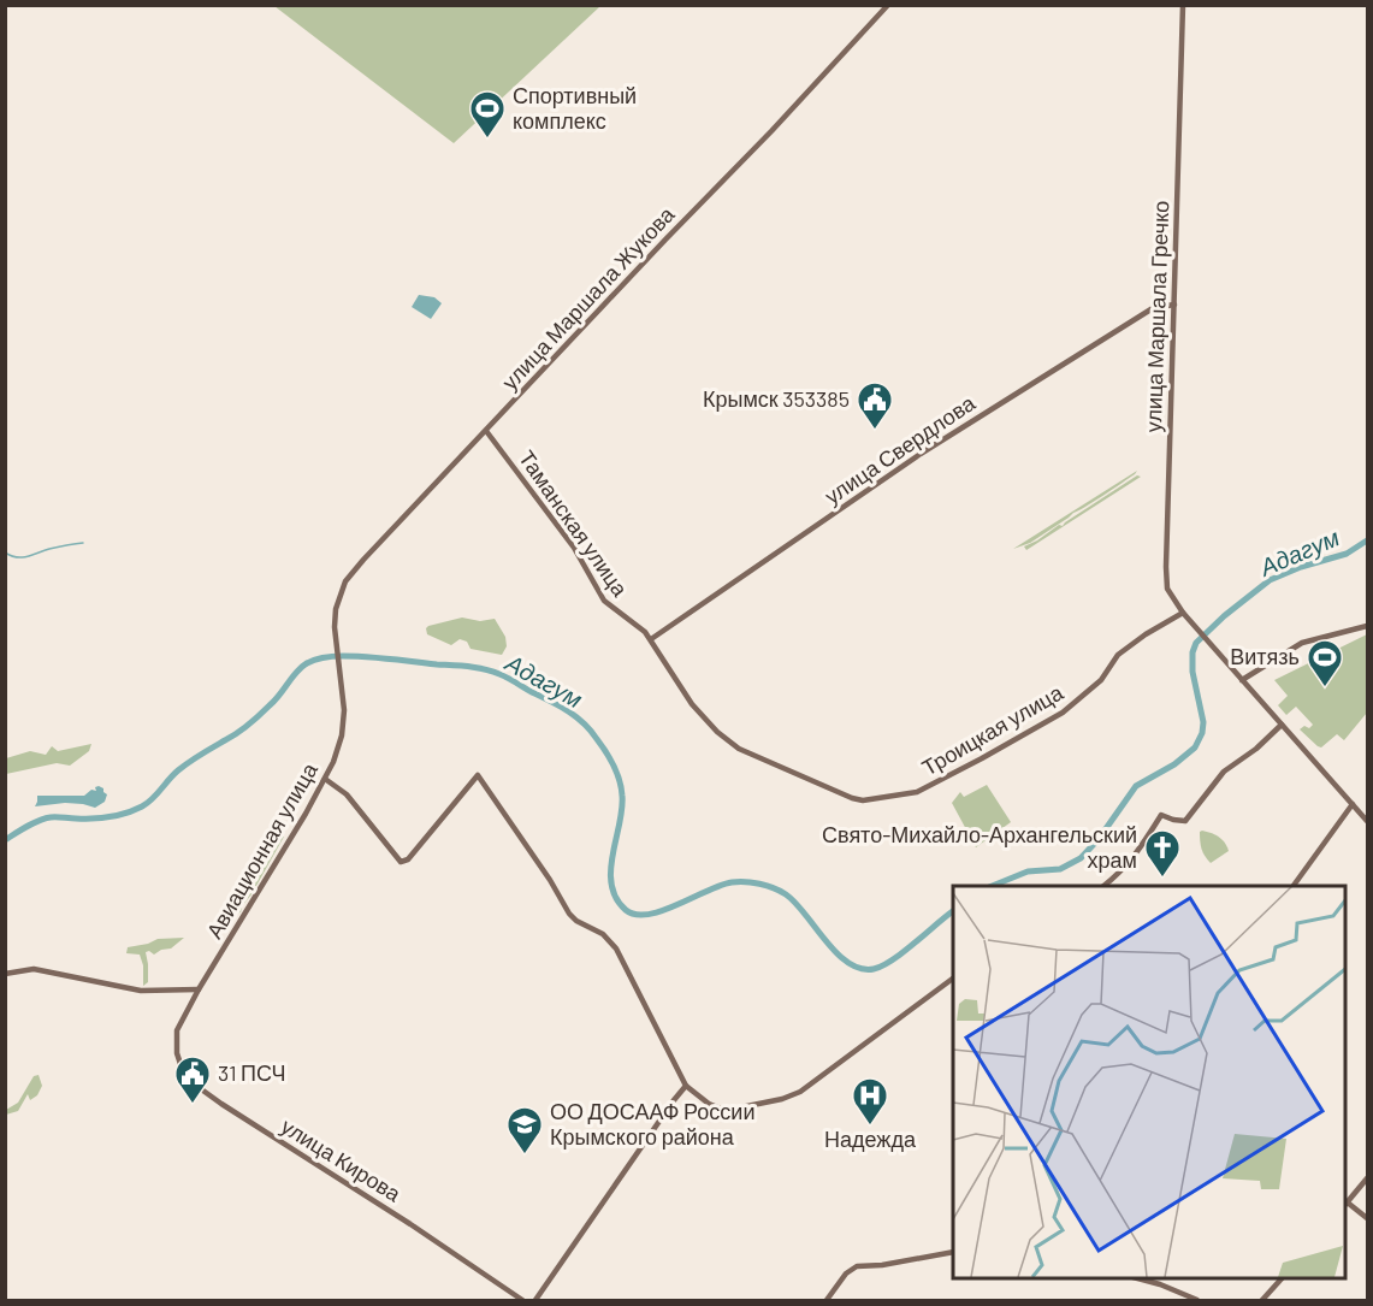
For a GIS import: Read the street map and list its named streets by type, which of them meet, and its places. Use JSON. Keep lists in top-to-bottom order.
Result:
{
  "streets": {
    "main road": [
      "улица Маршала Жукова",
      "улица Маршала Гречко",
      "улица Свердлова",
      "Таманская улица",
      "Троицкая улица",
      "Авиационная улица",
      "улица Кирова"
    ]
  },
  "crossings": [
    ["улица Маршала Жукова", "Таманская улица"],
    ["улица Маршала Жукова", "Авиационная улица"],
    ["улица Маршала Гречко", "улица Свердлова"],
    ["улица Маршала Гречко", "Троицкая улица"],
    ["улица Свердлова", "Таманская улица"],
    ["Таманская улица", "Троицкая улица"],
    ["Авиационная улица", "улица Кирова"]
  ],
  "water": ["Адагум"],
  "places": {
    "sports": ["Спортивный комплекс", "Витязь"],
    "public building": ["Крымск 353385", "31 ПСЧ"],
    "church": ["Свято-Михайло-Архангельский храм"],
    "hospital": ["Надежда"],
    "school or university": ["ОО ДОСААФ России Крымского района"]
  }
}
